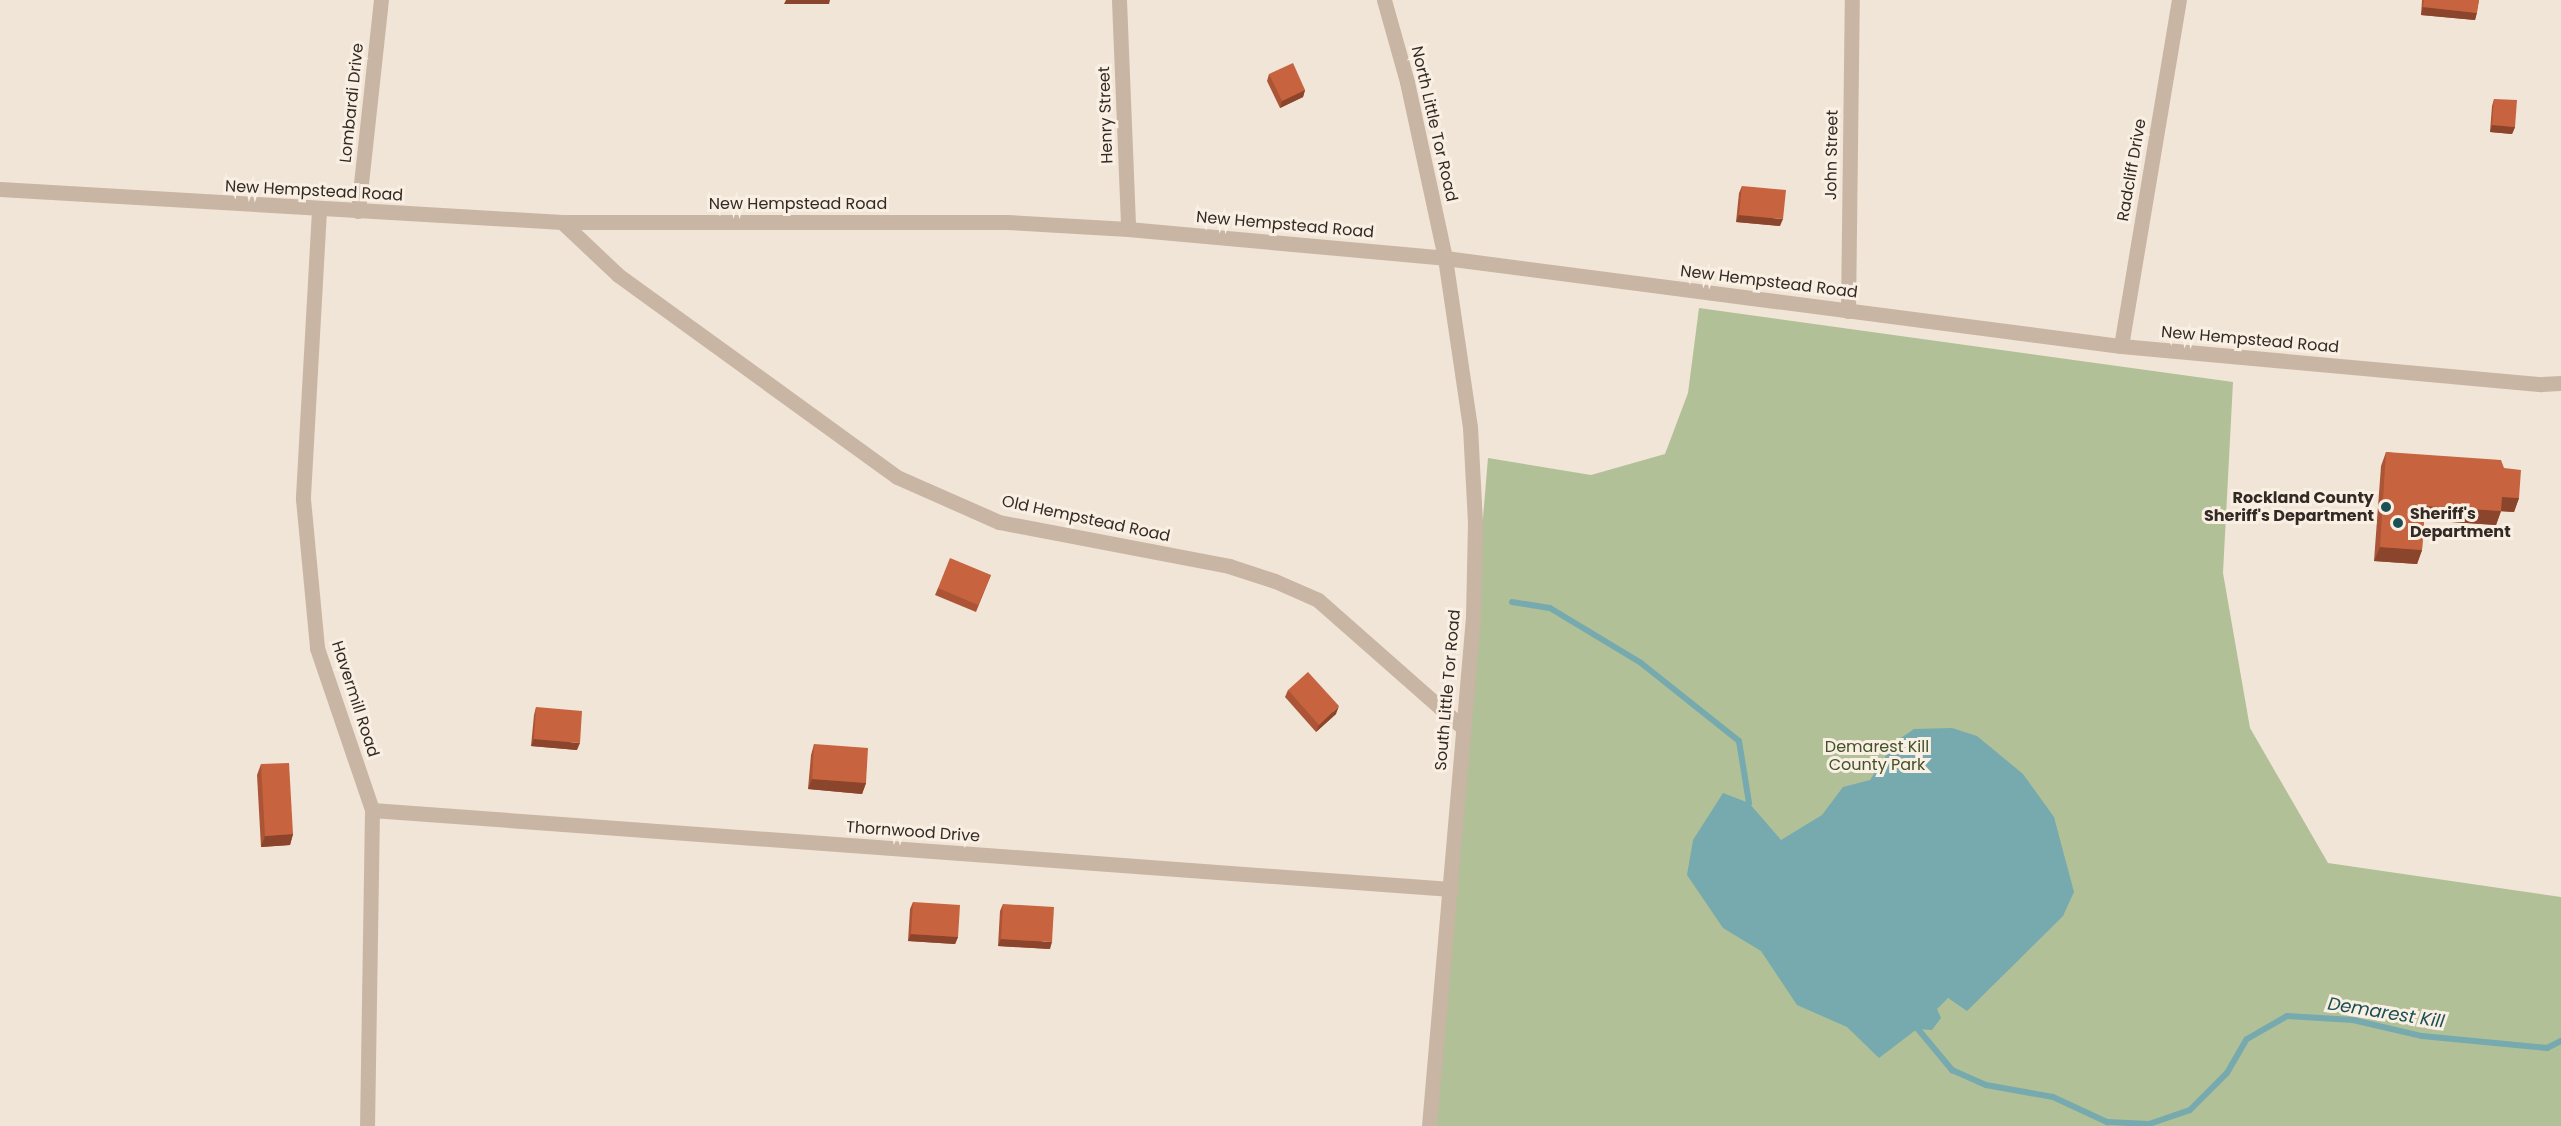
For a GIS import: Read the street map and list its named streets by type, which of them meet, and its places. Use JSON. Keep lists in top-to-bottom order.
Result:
{
  "streets": {
    "street": [
      "Lombardi Drive",
      "Henry Street",
      "North Little Tor Road",
      "John Street",
      "Radcliff Drive",
      "New Hempstead Road",
      "Old Hempstead Road",
      "South Little Tor Road",
      "Havermill Road",
      "Thornwood Drive"
    ]
  },
  "crossings": [
    ["Lombardi Drive", "New Hempstead Road"],
    ["Henry Street", "New Hempstead Road"],
    ["North Little Tor Road", "New Hempstead Road"],
    ["North Little Tor Road", "South Little Tor Road"],
    ["John Street", "New Hempstead Road"],
    ["Radcliff Drive", "New Hempstead Road"],
    ["New Hempstead Road", "Old Hempstead Road"],
    ["New Hempstead Road", "South Little Tor Road"],
    ["New Hempstead Road", "Havermill Road"],
    ["Old Hempstead Road", "South Little Tor Road"],
    ["South Little Tor Road", "Thornwood Drive"],
    ["Havermill Road", "Thornwood Drive"]
  ],
  "water": ["Demarest Kill"],
  "parks": ["Demarest Kill County Park"],
  "places": ["Rockland County Sheriff's Department", "Sheriff's Department"]
}
